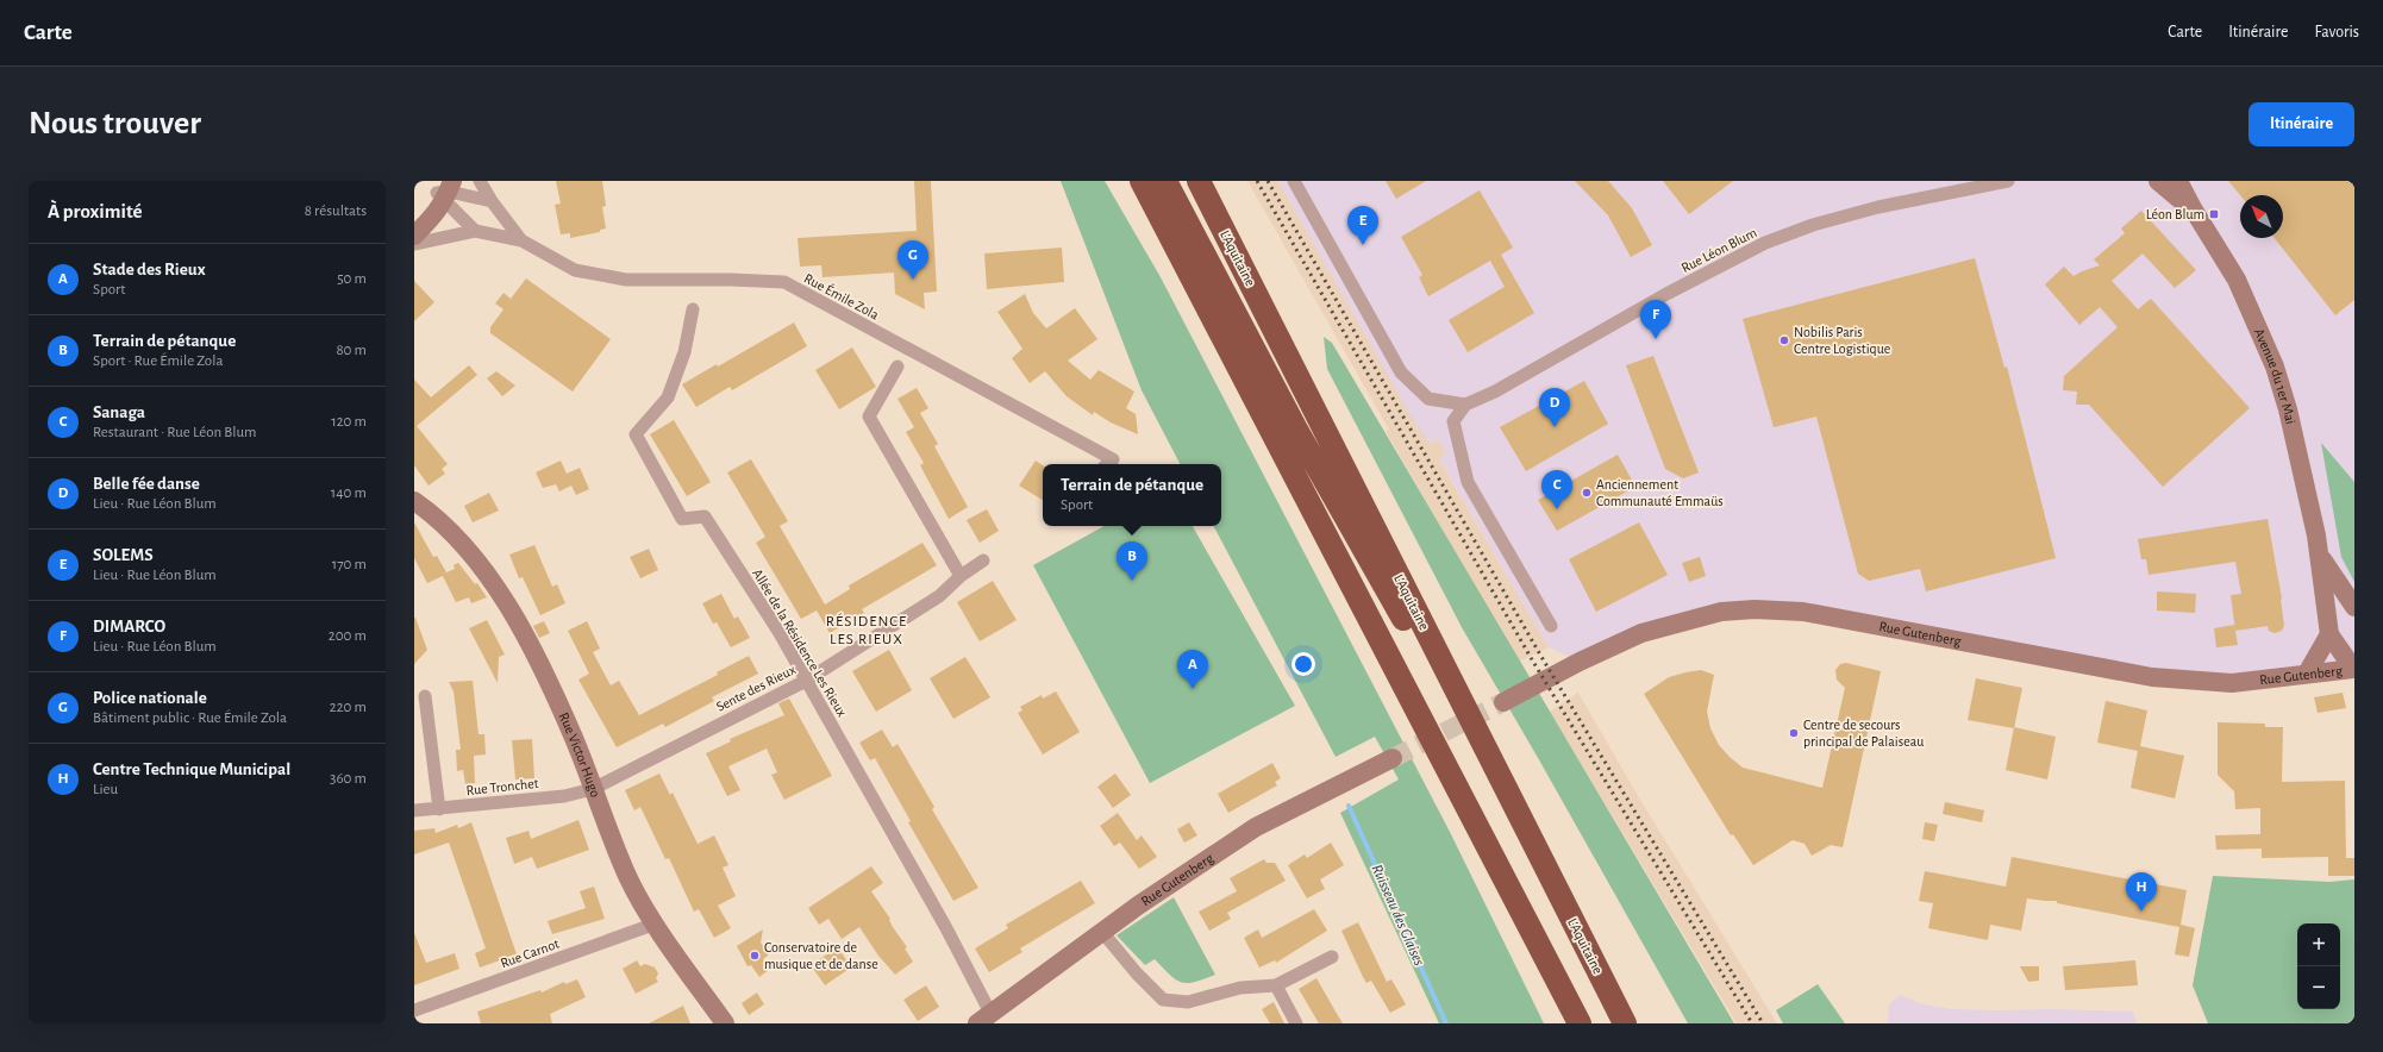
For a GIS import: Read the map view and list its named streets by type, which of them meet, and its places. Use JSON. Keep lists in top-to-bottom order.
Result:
{
  "streets": {
    "highway": ["L'Aquitaine"],
    "street": [
      "Rue Léon Blum",
      "Rue Émile Zola",
      "Avenue du 1er Mai",
      "Rue Gutenberg",
      "Allée de la Résidence Les Rieux",
      "Sente des Rieux",
      "Rue Victor Hugo",
      "Rue Tronchet",
      "Rue Carnot"
    ]
  },
  "crossings": [
    ["Avenue du 1er Mai", "Rue Gutenberg"],
    ["Rue Gutenberg", "Allée de la Résidence Les Rieux"],
    ["Allée de la Résidence Les Rieux", "Sente des Rieux"],
    ["Sente des Rieux", "Rue Victor Hugo"],
    ["Sente des Rieux", "Rue Tronchet"],
    ["Rue Victor Hugo", "Rue Tronchet"],
    ["Rue Victor Hugo", "Rue Carnot"]
  ],
  "districts": ["RÉSIDENCE LES RIEUX"],
  "water": ["Ruisseau des Glaises"],
  "places": {
    "transit": ["Léon Blum"],
    "other": [
      "Nobilis Paris Centre Logistique",
      "Anciennement Communauté Emmaüs",
      "Centre de secours principal de Palaiseau",
      "Conservatoire de musique et de danse"
    ]
  },
  "north": "top left",
  "page": {
    "header": "Carte",
    "nav": ["Carte", "Itinéraire", "Favoris"],
    "buttons": "Itinéraire",
    "title": "Nous trouver",
    "heading": ["À proximité", "8 résultats"],
    "pins": [
      "E",
      "G",
      "F",
      "D",
      "C",
      "B",
      "A",
      "H"
    ],
    "list": [
      {
        "mark": "A",
        "name": "Stade des Rieux",
        "note": "Sport",
        "value": "50 m"
      },
      {
        "mark": "B",
        "name": "Terrain de pétanque",
        "note": "Sport · Rue Émile Zola",
        "value": "80 m"
      },
      {
        "mark": "C",
        "name": "Sanaga",
        "note": "Restaurant · Rue Léon Blum",
        "value": "120 m"
      },
      {
        "mark": "D",
        "name": "Belle fée danse",
        "note": "Lieu · Rue Léon Blum",
        "value": "140 m"
      },
      {
        "mark": "E",
        "name": "SOLEMS",
        "note": "Lieu · Rue Léon Blum",
        "value": "170 m"
      },
      {
        "mark": "F",
        "name": "DIMARCO",
        "note": "Lieu · Rue Léon Blum",
        "value": "200 m"
      },
      {
        "mark": "G",
        "name": "Police nationale",
        "note": "Bâtiment public · Rue Émile Zola",
        "value": "220 m"
      },
      {
        "mark": "H",
        "name": "Centre Technique Municipal",
        "note": "Lieu",
        "value": "360 m"
      }
    ],
    "popup": ["Terrain de pétanque", "Sport"],
    "map_buttons": ["+", "−"]
  }
}
